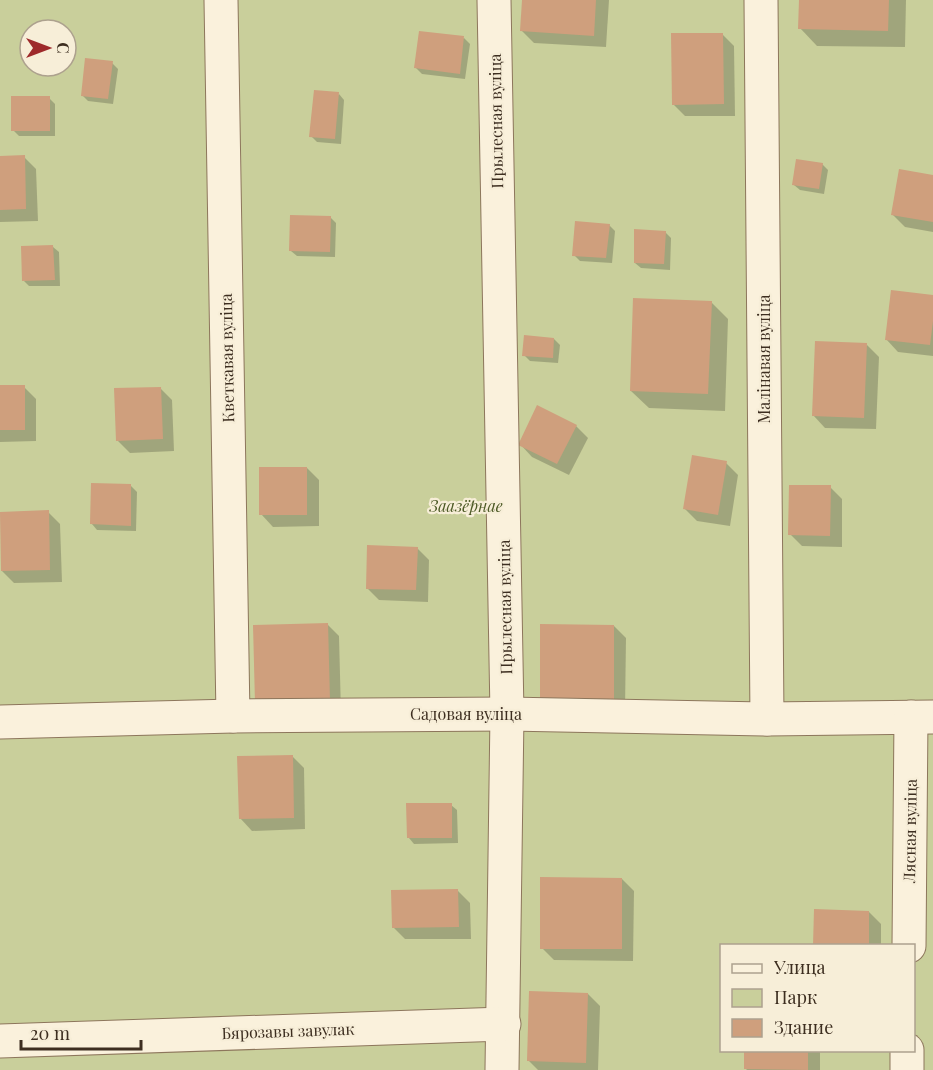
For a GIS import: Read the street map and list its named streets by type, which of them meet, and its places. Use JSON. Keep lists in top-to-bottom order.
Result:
{
  "streets": {
    "lane": [
      "Прылесная вуліца",
      "Кветкавая вуліца",
      "Малінавая вуліца",
      "Садовая вуліца",
      "Лясная вуліца",
      "Бярозавы завулак"
    ]
  },
  "crossings": [
    ["Прылесная вуліца", "Садовая вуліца"],
    ["Прылесная вуліца", "Бярозавы завулак"],
    ["Кветкавая вуліца", "Садовая вуліца"],
    ["Малінавая вуліца", "Садовая вуліца"],
    ["Садовая вуліца", "Лясная вуліца"]
  ],
  "parks": ["Заазёрнае"],
  "legend": ["Улица", "Парк", "Здание"],
  "scale_bar": "20 m",
  "north": "right"
}
